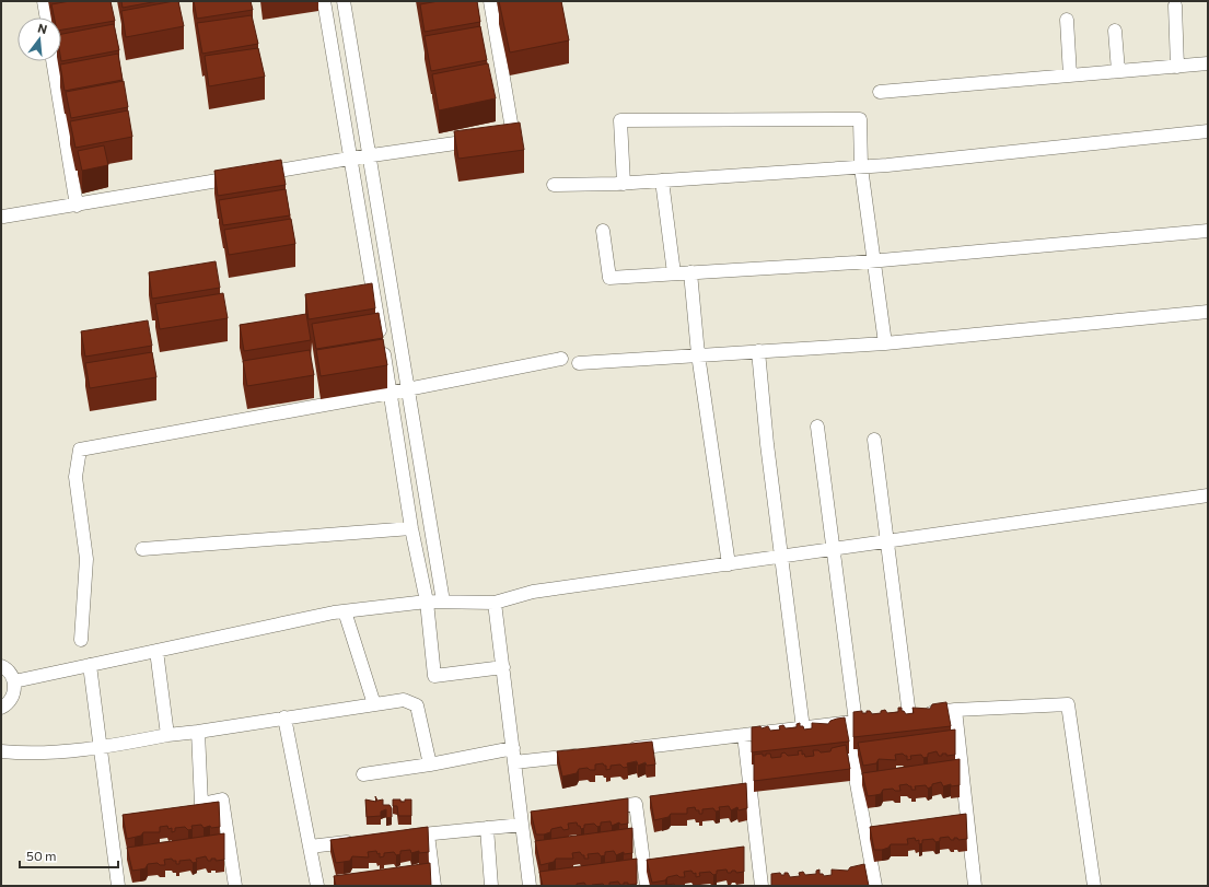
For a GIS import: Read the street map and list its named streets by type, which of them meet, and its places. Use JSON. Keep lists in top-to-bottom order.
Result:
{
  "scale_bar": "50 m",
  "north": "top"
}
